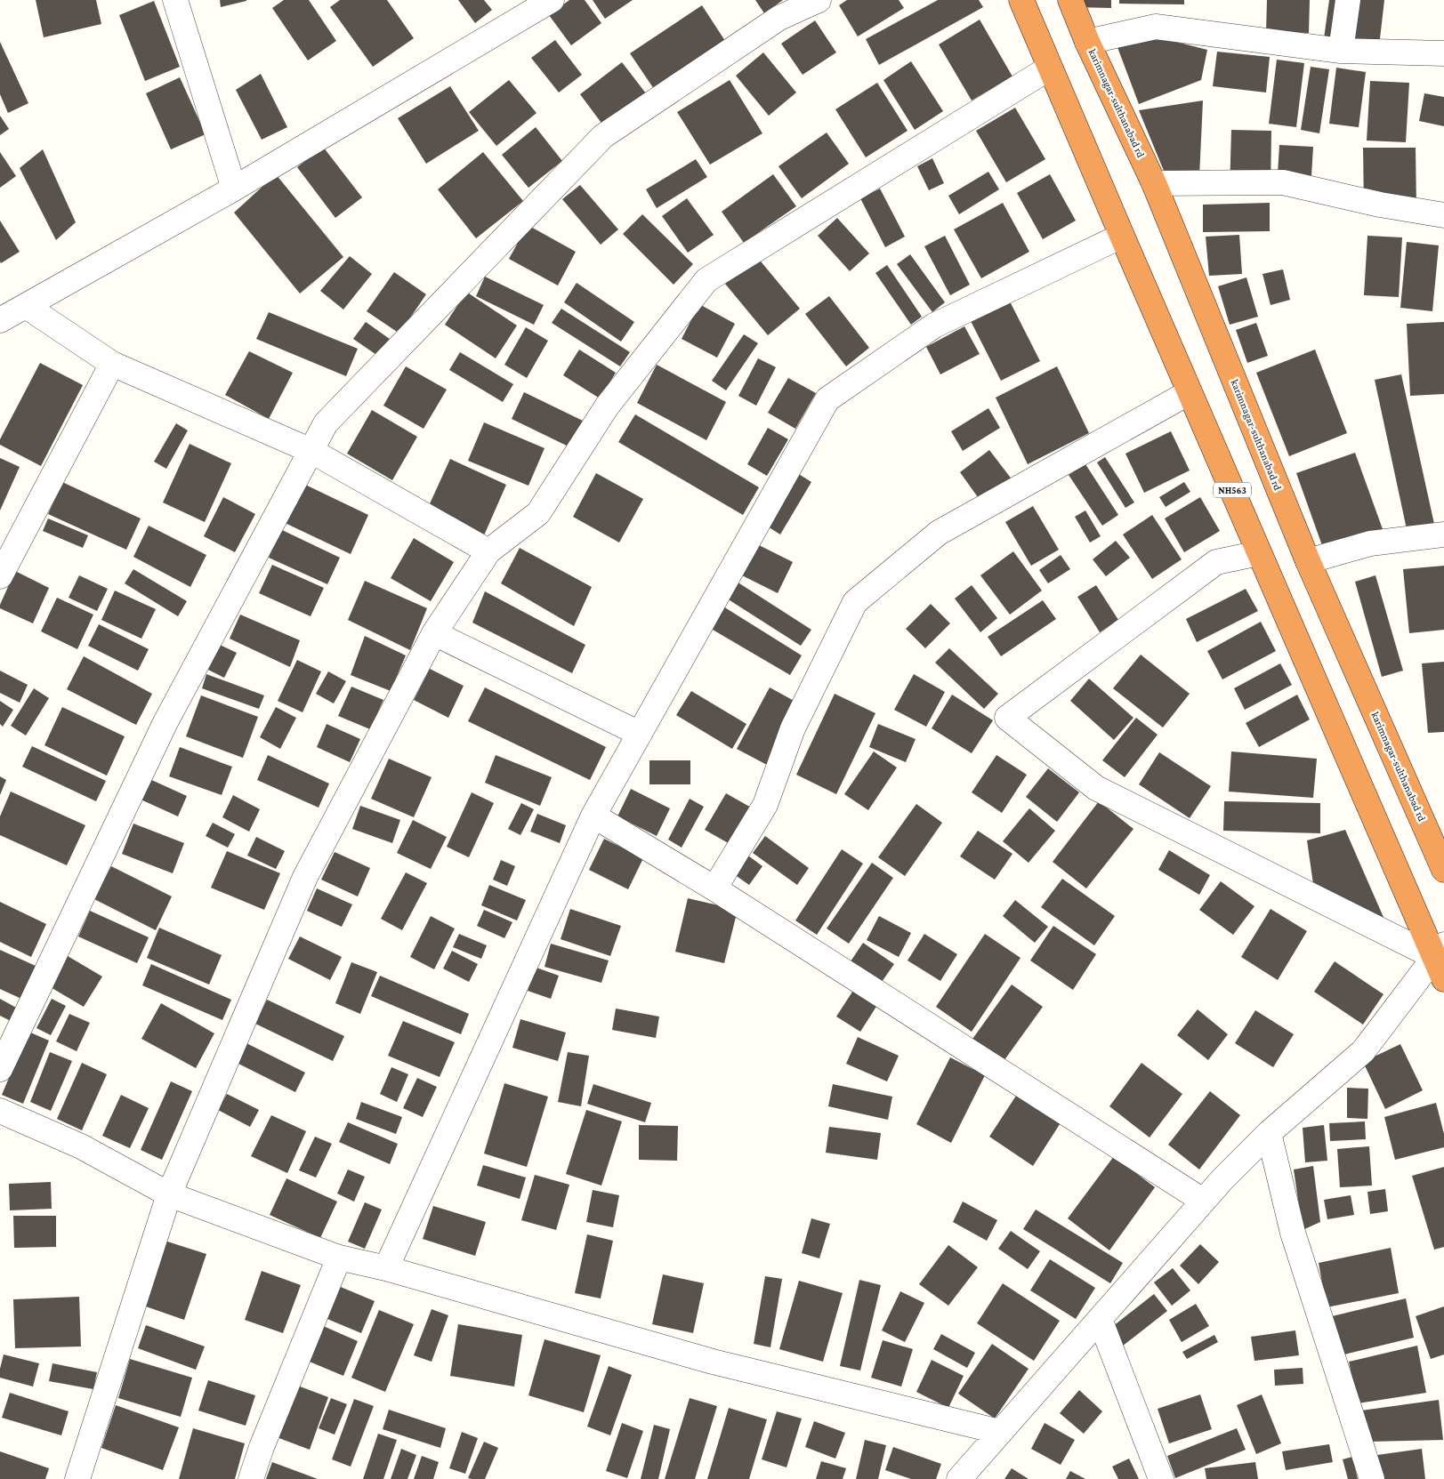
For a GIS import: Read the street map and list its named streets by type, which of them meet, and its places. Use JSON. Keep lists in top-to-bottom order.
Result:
{
  "streets": {
    "highway": ["karimnagar-sulthanabad rd", "NH563"]
  }
}
